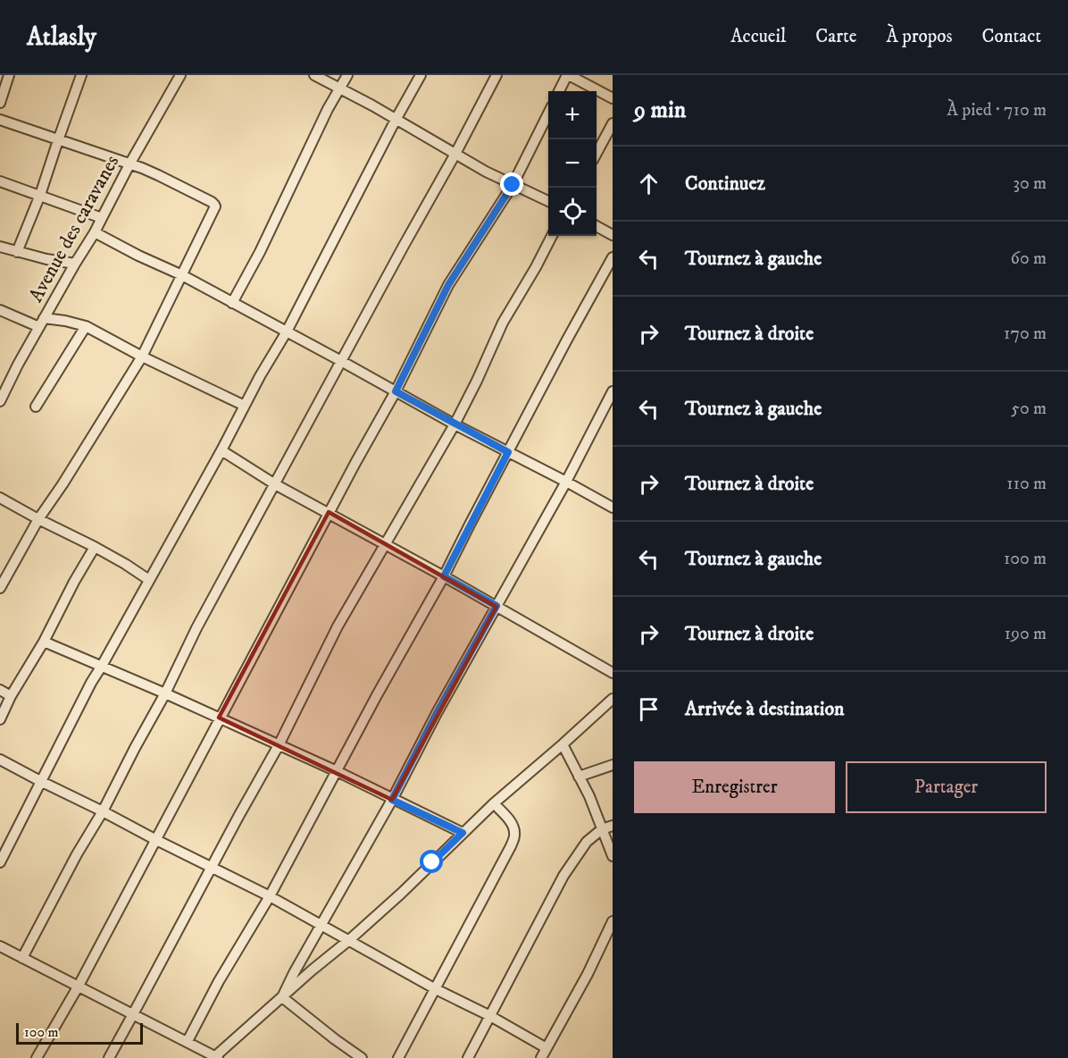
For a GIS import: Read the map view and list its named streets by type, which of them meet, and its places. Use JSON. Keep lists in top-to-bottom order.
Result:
{
  "streets": {
    "street": ["Avenue des caravanes"]
  },
  "scale_bar": "100 m",
  "page": {
    "header": "Atlasly",
    "nav": [
      "Accueil",
      "Carte",
      "À propos",
      "Contact"
    ],
    "heading": ["9 min", "À pied · 710 m"],
    "map_buttons": ["+", "−"],
    "list": [
      ["Continuez", "30 m"],
      ["Tournez à gauche", "60 m"],
      ["Tournez à droite", "170 m"],
      ["Tournez à gauche", "50 m"],
      ["Tournez à droite", "110 m"],
      ["Tournez à gauche", "100 m"],
      ["Tournez à droite", "190 m"],
      "Arrivée à destination"
    ],
    "buttons": ["Enregistrer", "Partager"],
    "scale": "100 m"
  }
}
